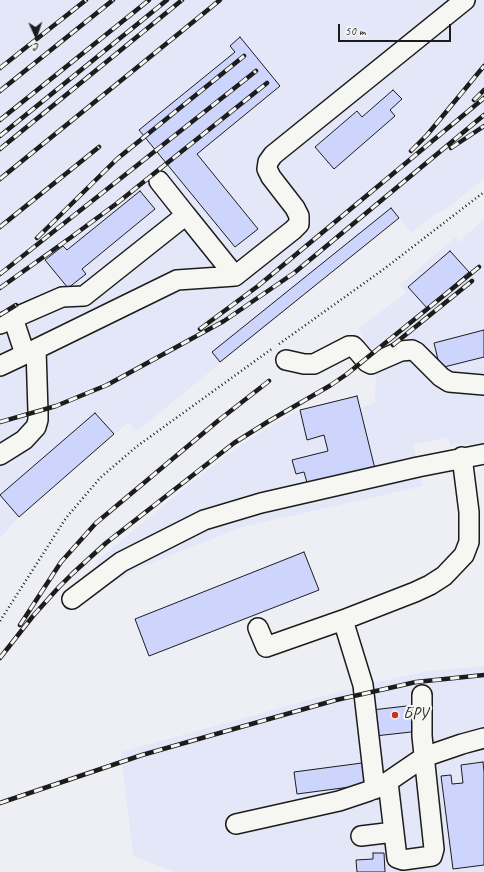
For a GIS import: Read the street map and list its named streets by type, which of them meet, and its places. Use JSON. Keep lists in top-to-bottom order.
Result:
{
  "places": ["БРУ"],
  "scale_bar": "50 m",
  "north": "bottom"
}
